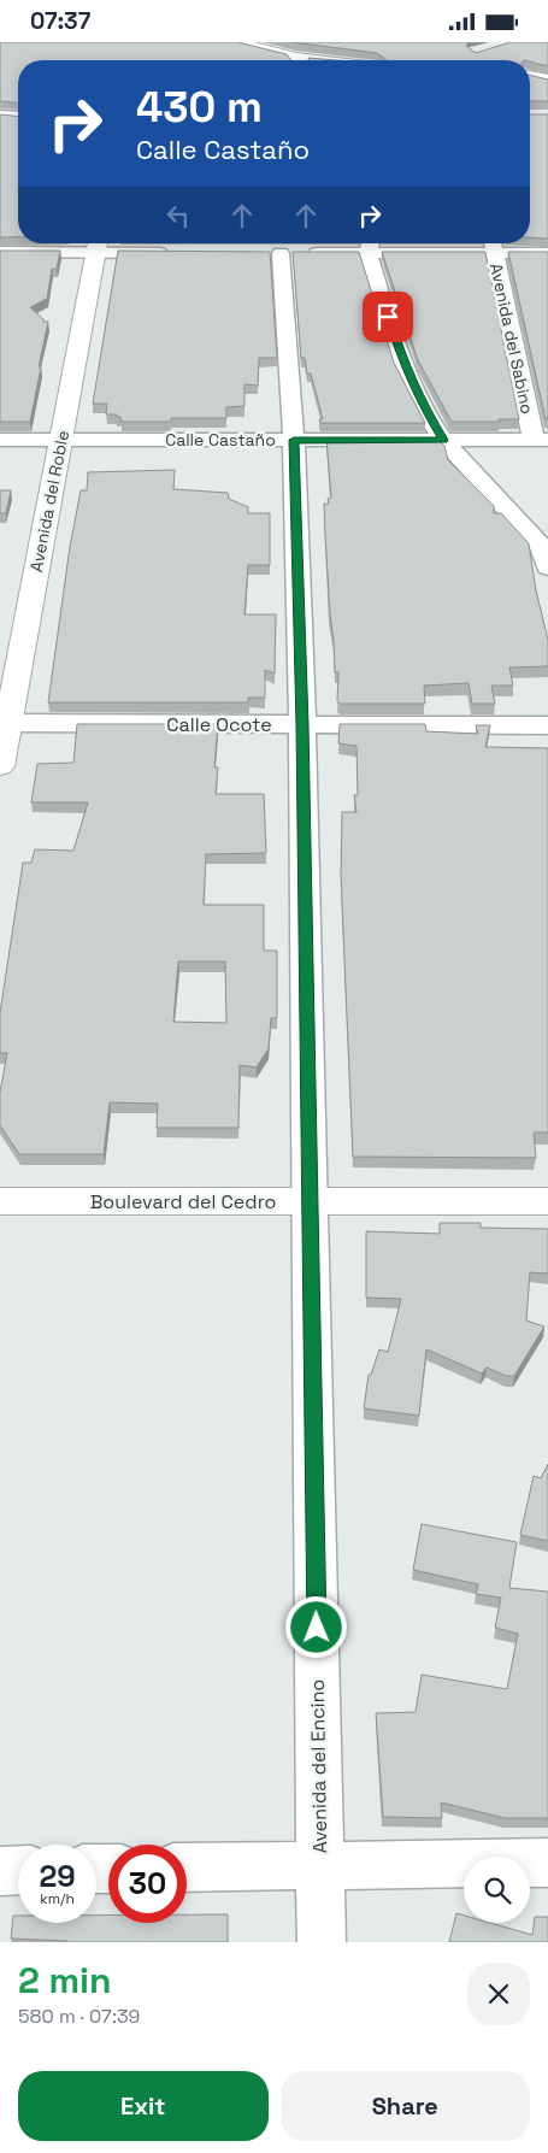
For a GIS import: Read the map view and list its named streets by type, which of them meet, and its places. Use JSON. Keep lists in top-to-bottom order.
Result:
{
  "streets": {
    "street": [
      "Avenida del Sabino",
      "Calle Castaño",
      "Avenida del Roble",
      "Calle Ocote",
      "Boulevard del Cedro",
      "Avenida del Encino"
    ]
  },
  "crossings": [
    ["Avenida del Sabino", "Calle Castaño"],
    ["Calle Castaño", "Avenida del Roble"],
    ["Calle Castaño", "Avenida del Encino"],
    ["Avenida del Roble", "Calle Ocote"],
    ["Calle Ocote", "Avenida del Encino"],
    ["Boulevard del Cedro", "Avenida del Encino"]
  ],
  "page": {
    "status": "07:37",
    "turn": ["430 m", "Calle Castaño"],
    "speed": "29 km/h",
    "limit": "30",
    "heading": ["2 min", "580 m · 07:39"],
    "buttons": ["Exit", "Share"]
  }
}
